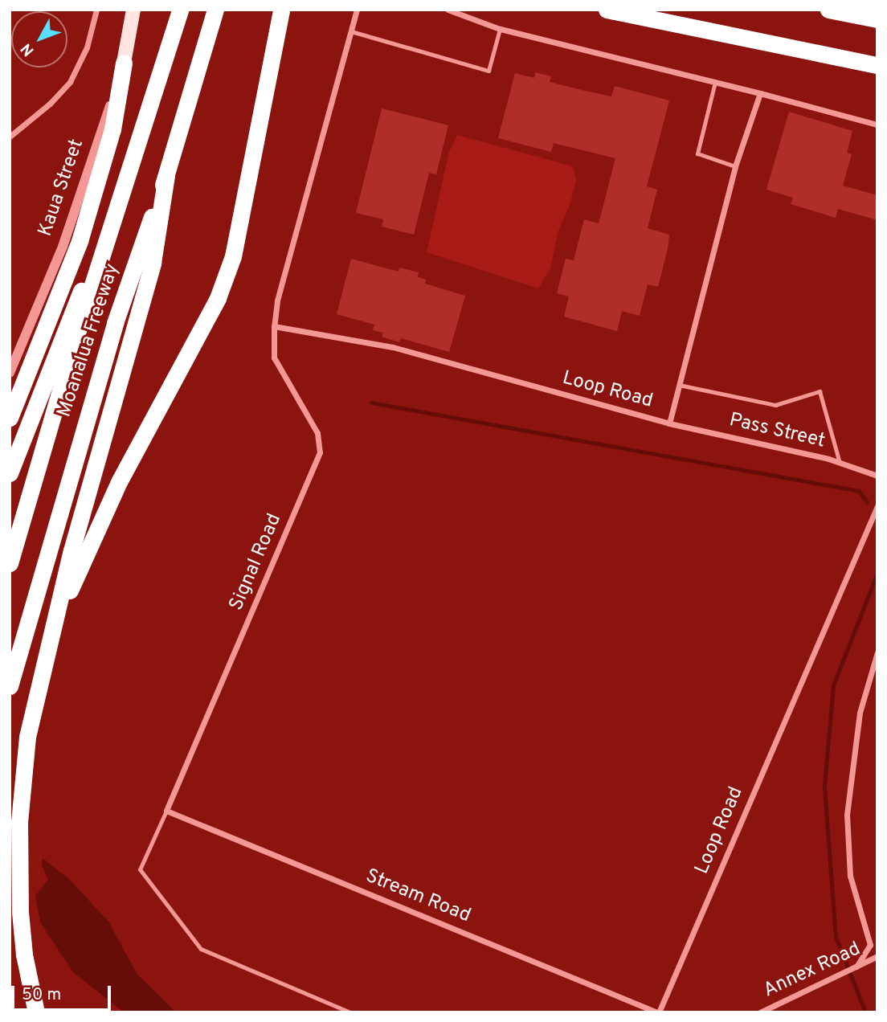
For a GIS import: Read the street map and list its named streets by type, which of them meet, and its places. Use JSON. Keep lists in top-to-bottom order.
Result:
{
  "streets": {
    "highway": ["Moanalua Freeway"],
    "main road": ["Kaua Street"],
    "street": [
      "Loop Road",
      "Pass Street",
      "Signal Road",
      "Stream Road",
      "Annex Road"
    ]
  },
  "crossings": [
    ["Loop Road", "Pass Street"],
    ["Loop Road", "Signal Road"],
    ["Loop Road", "Stream Road"],
    ["Signal Road", "Stream Road"]
  ],
  "scale_bar": "50 m",
  "north": "bottom left"
}
